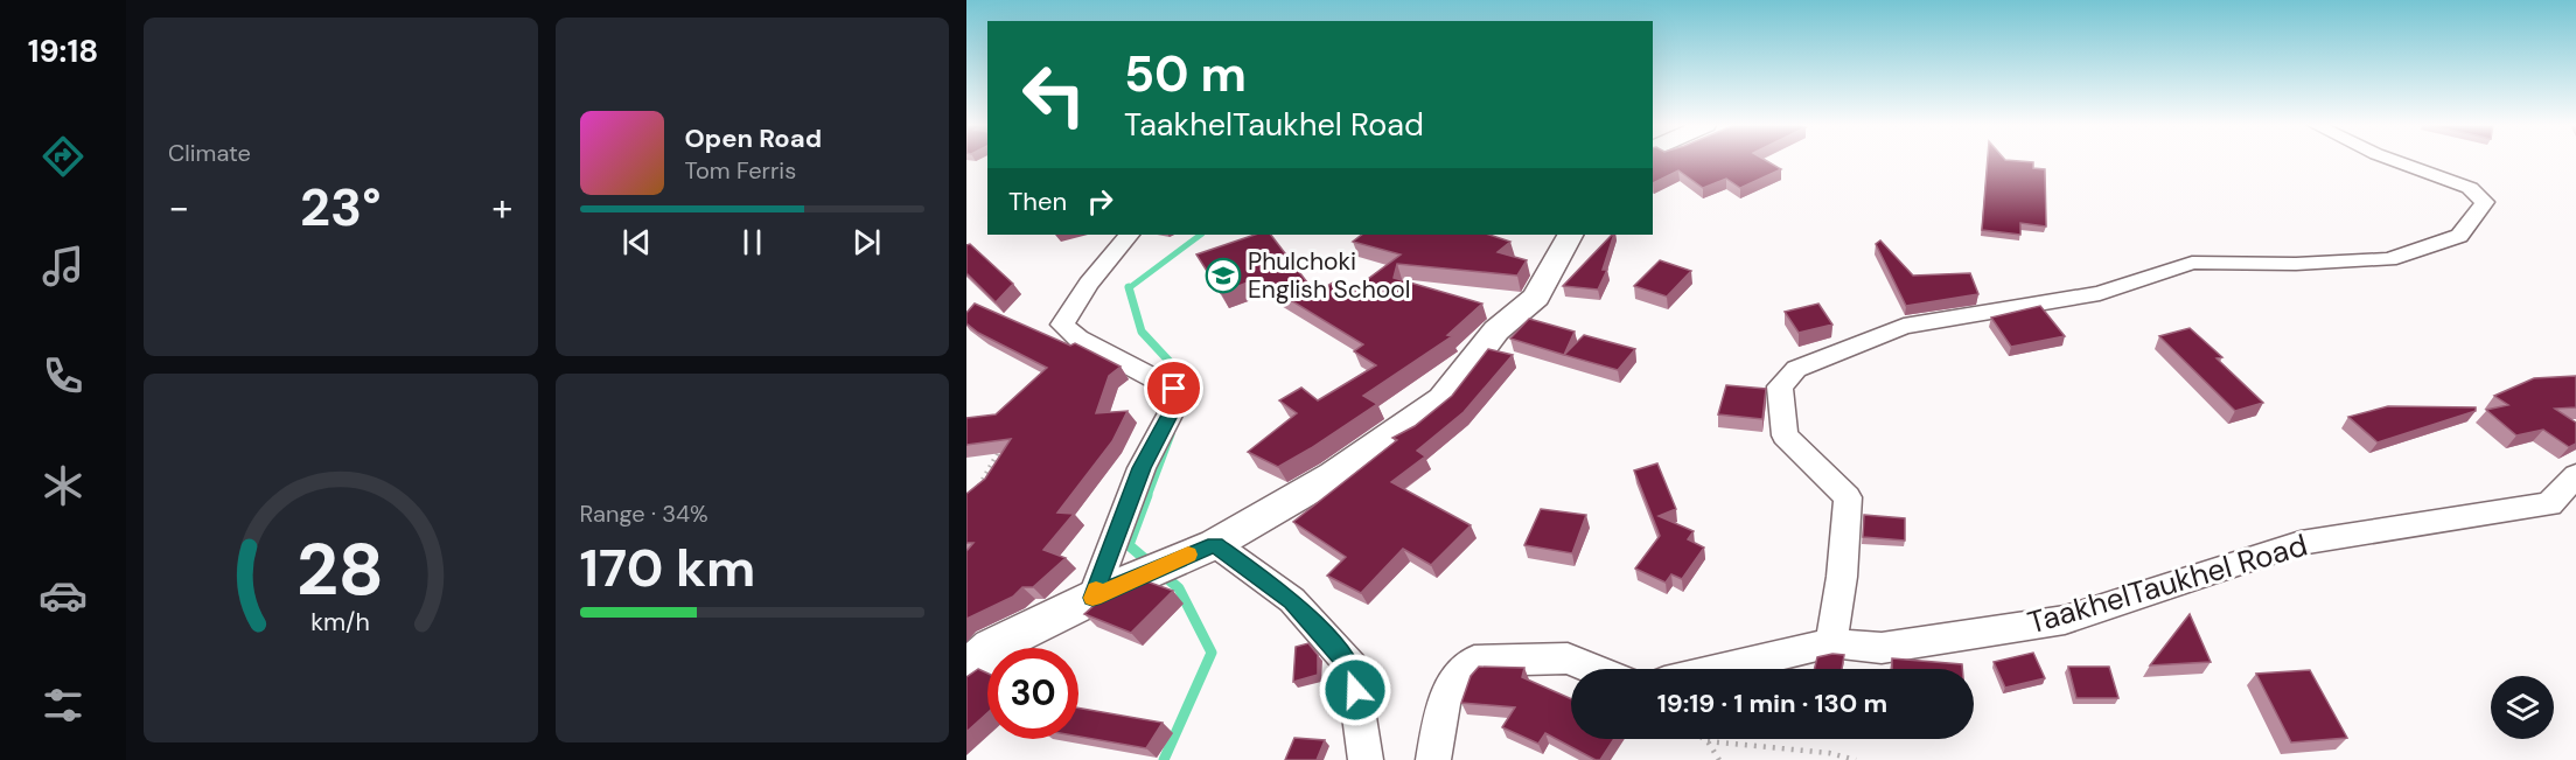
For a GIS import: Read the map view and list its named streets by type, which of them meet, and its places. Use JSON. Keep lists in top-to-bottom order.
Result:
{
  "streets": {
    "street": ["TaakhelTaukhel Road"]
  },
  "places": {
    "school or university": ["Phulchoki English School"]
  },
  "page": {
    "tabs": "19:18",
    "tile": [
      "Climate",
      ["Range · 34%", "170 km"]
    ],
    "turn": ["50 m", "TaakhelTaukhel Road"],
    "song": ["Open Road", "Tom Ferris"],
    "then": "Then",
    "heat": ["−", "23°", "+"],
    "limit": "30",
    "trip": "19:19 · 1 min · 130 m",
    "gauge": ["28", "km/h"]
  }
}
